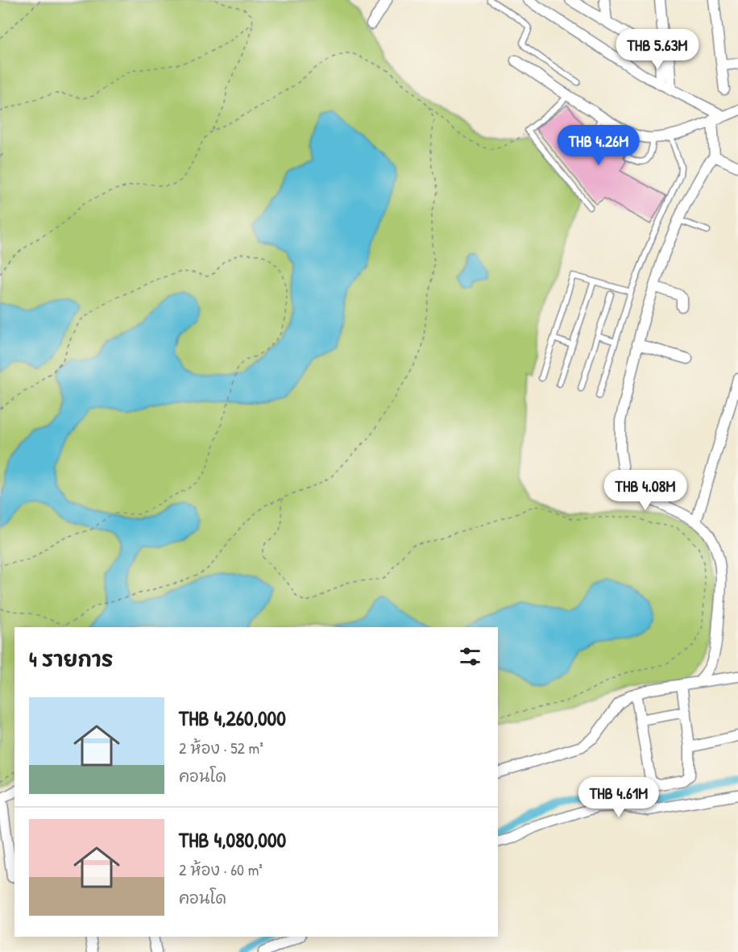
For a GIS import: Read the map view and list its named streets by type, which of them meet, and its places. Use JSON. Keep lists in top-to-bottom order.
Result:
{
  "page": {
    "price": [
      "THB 5.63M",
      "THB 4.26M",
      "THB 4.08M",
      "THB 4.61M"
    ],
    "heading": "4 รายการ",
    "list": [
      {
        "name": "THB 4,260,000",
        "note": "2 ห้อง · 52 m² · คอนโด"
      },
      {
        "name": "THB 4,080,000",
        "note": "2 ห้อง · 60 m² · คอนโด"
      }
    ]
  }
}
